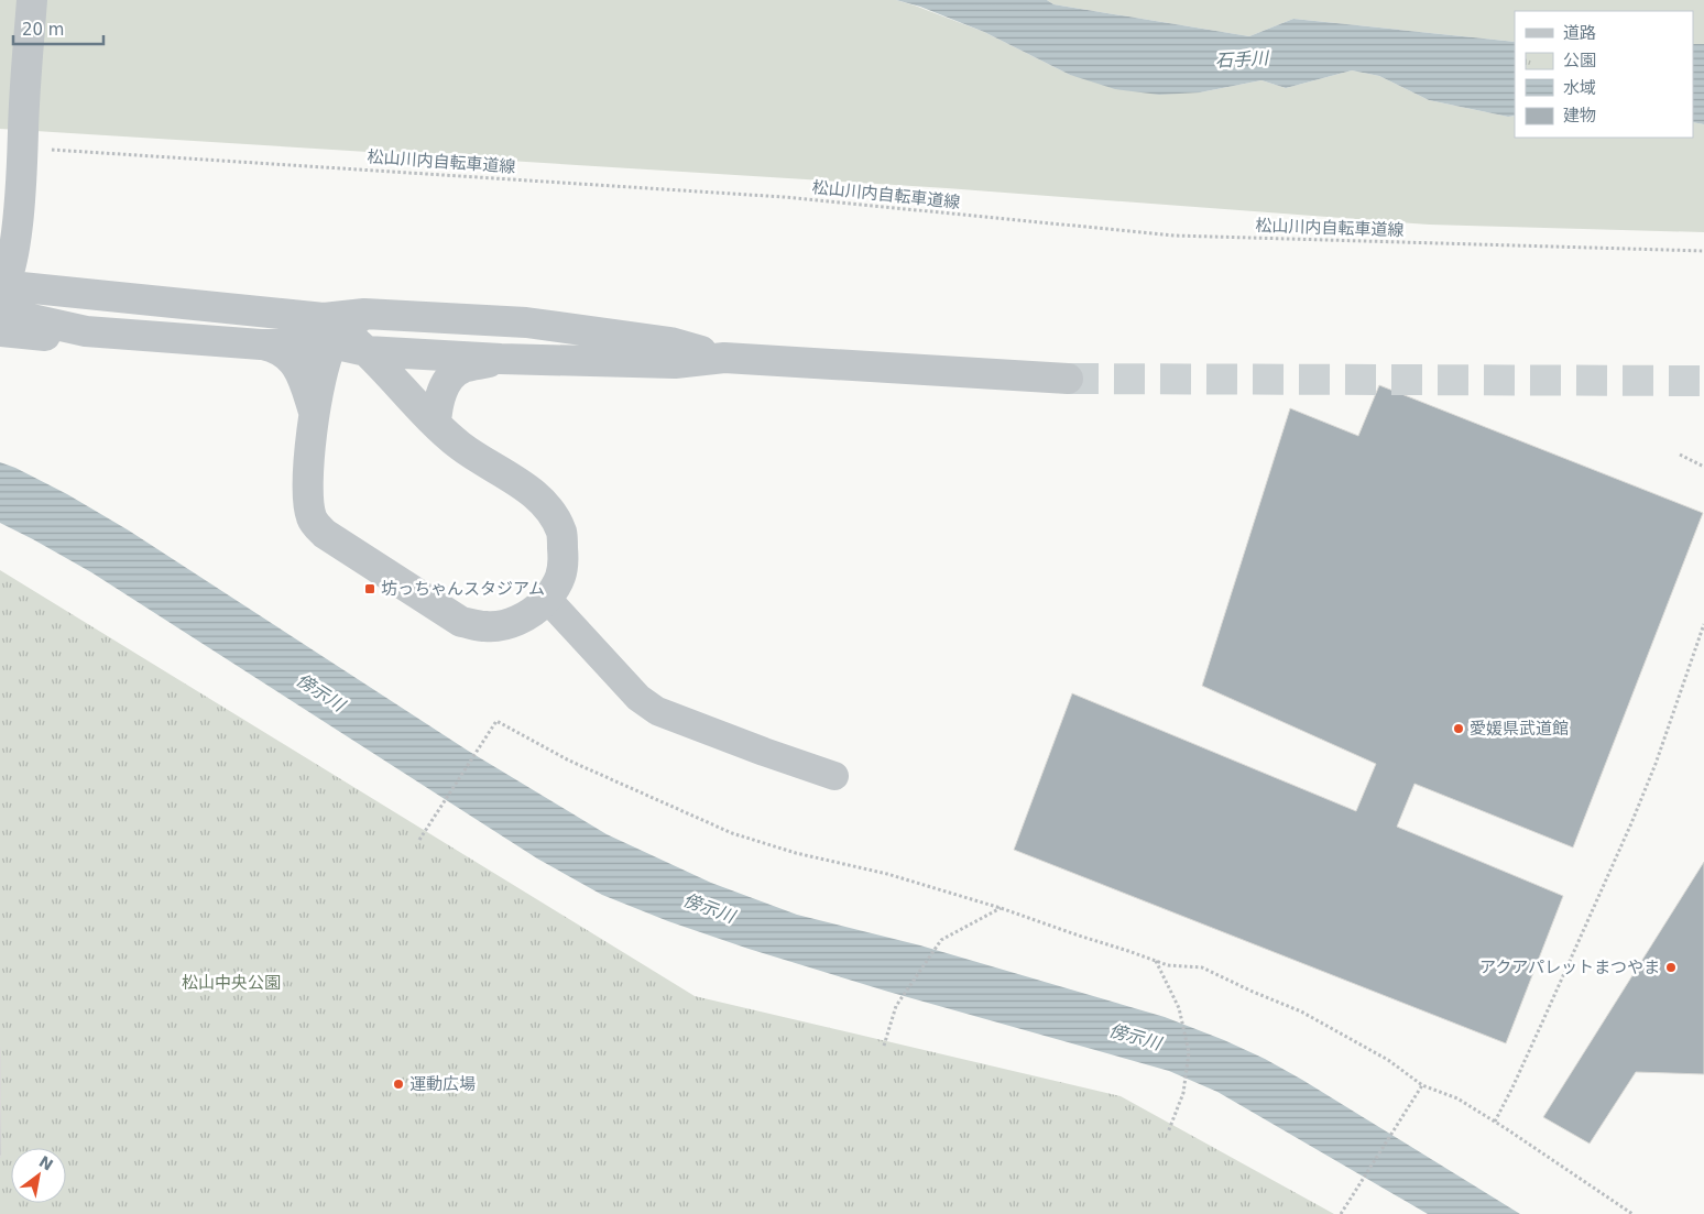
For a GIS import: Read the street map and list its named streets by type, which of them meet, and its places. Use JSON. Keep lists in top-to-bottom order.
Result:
{
  "streets": {
    "path": ["松山川内自転車道線"]
  },
  "water": ["石手川", "傍示川"],
  "parks": ["松山中央公園"],
  "places": {
    "transit": ["坊っちゃんスタジアム"],
    "other": ["愛媛県武道館", "アクアパレットまつやま", "運動広場"]
  },
  "legend": [
    "道路",
    "公園",
    "水域",
    "建物"
  ],
  "scale_bar": "20 m",
  "north": "top right"
}
